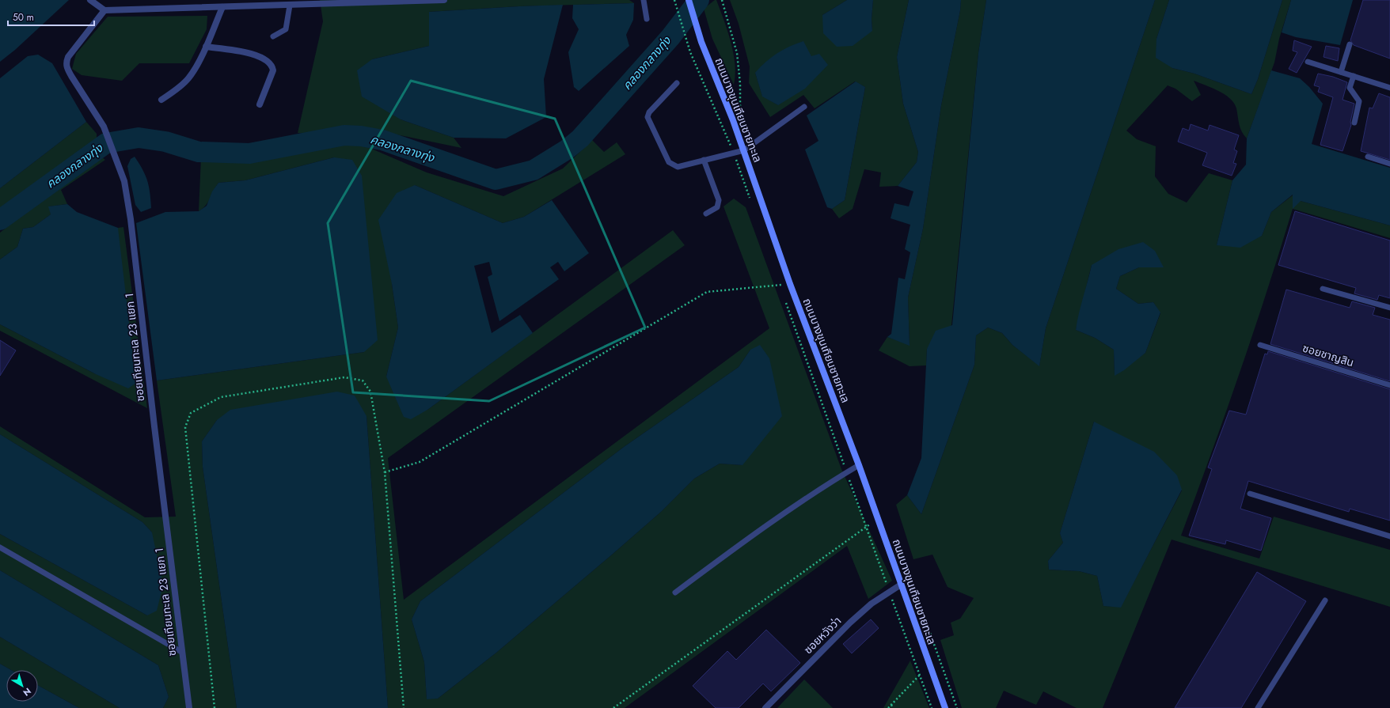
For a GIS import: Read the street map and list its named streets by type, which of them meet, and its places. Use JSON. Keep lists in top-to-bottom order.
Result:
{
  "streets": {
    "main road": ["ถนนบางขุนเทียนชายทะเล"],
    "street": ["ซอยเทียนทะเล 23 แยก 1", "ซอยหวังว่า"],
    "lane": ["ซอยชาญสิน"]
  },
  "crossings": [
    ["ถนนบางขุนเทียนชายทะเล", "ซอยหวังว่า"]
  ],
  "water": ["คลองกลางทุ่ง"],
  "scale_bar": "50 m",
  "north": "bottom right"
}
